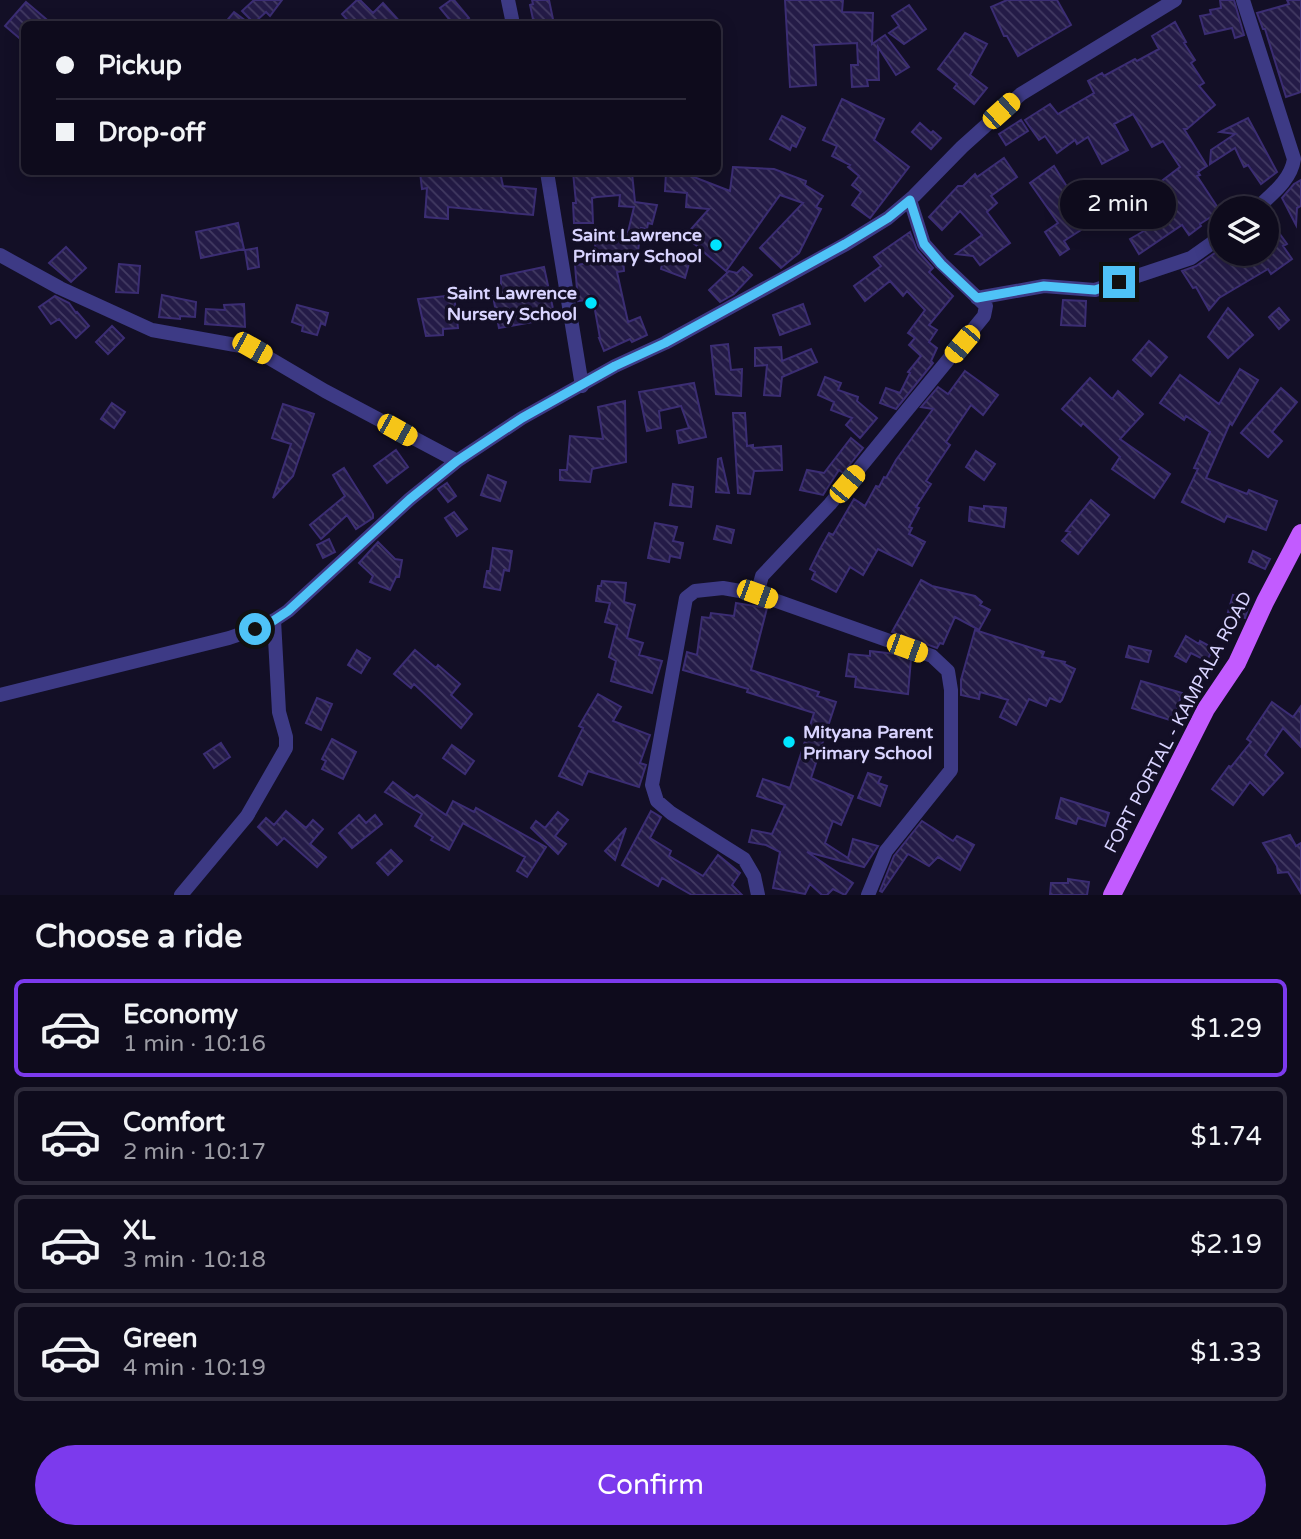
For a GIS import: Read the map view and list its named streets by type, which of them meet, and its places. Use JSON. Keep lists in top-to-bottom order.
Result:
{
  "streets": {
    "main road": ["FORT PORTAL - KAMPALA ROAD"]
  },
  "places": ["Saint Lawrence Primary School", "Saint Lawrence Nursery School", "Mityana Parent Primary School"],
  "page": {
    "banner": ["Pickup", "Drop-off"],
    "bubble": "2 min",
    "heading": "Choose a ride",
    "list": [
      {
        "name": "Economy",
        "note": "1 min · 10:16",
        "value": "$1.29"
      },
      {
        "name": "Comfort",
        "note": "2 min · 10:17",
        "value": "$1.74"
      },
      {
        "name": "XL",
        "note": "3 min · 10:18",
        "value": "$2.19"
      },
      {
        "name": "Green",
        "note": "4 min · 10:19",
        "value": "$1.33"
      }
    ],
    "buttons": "Confirm"
  }
}
